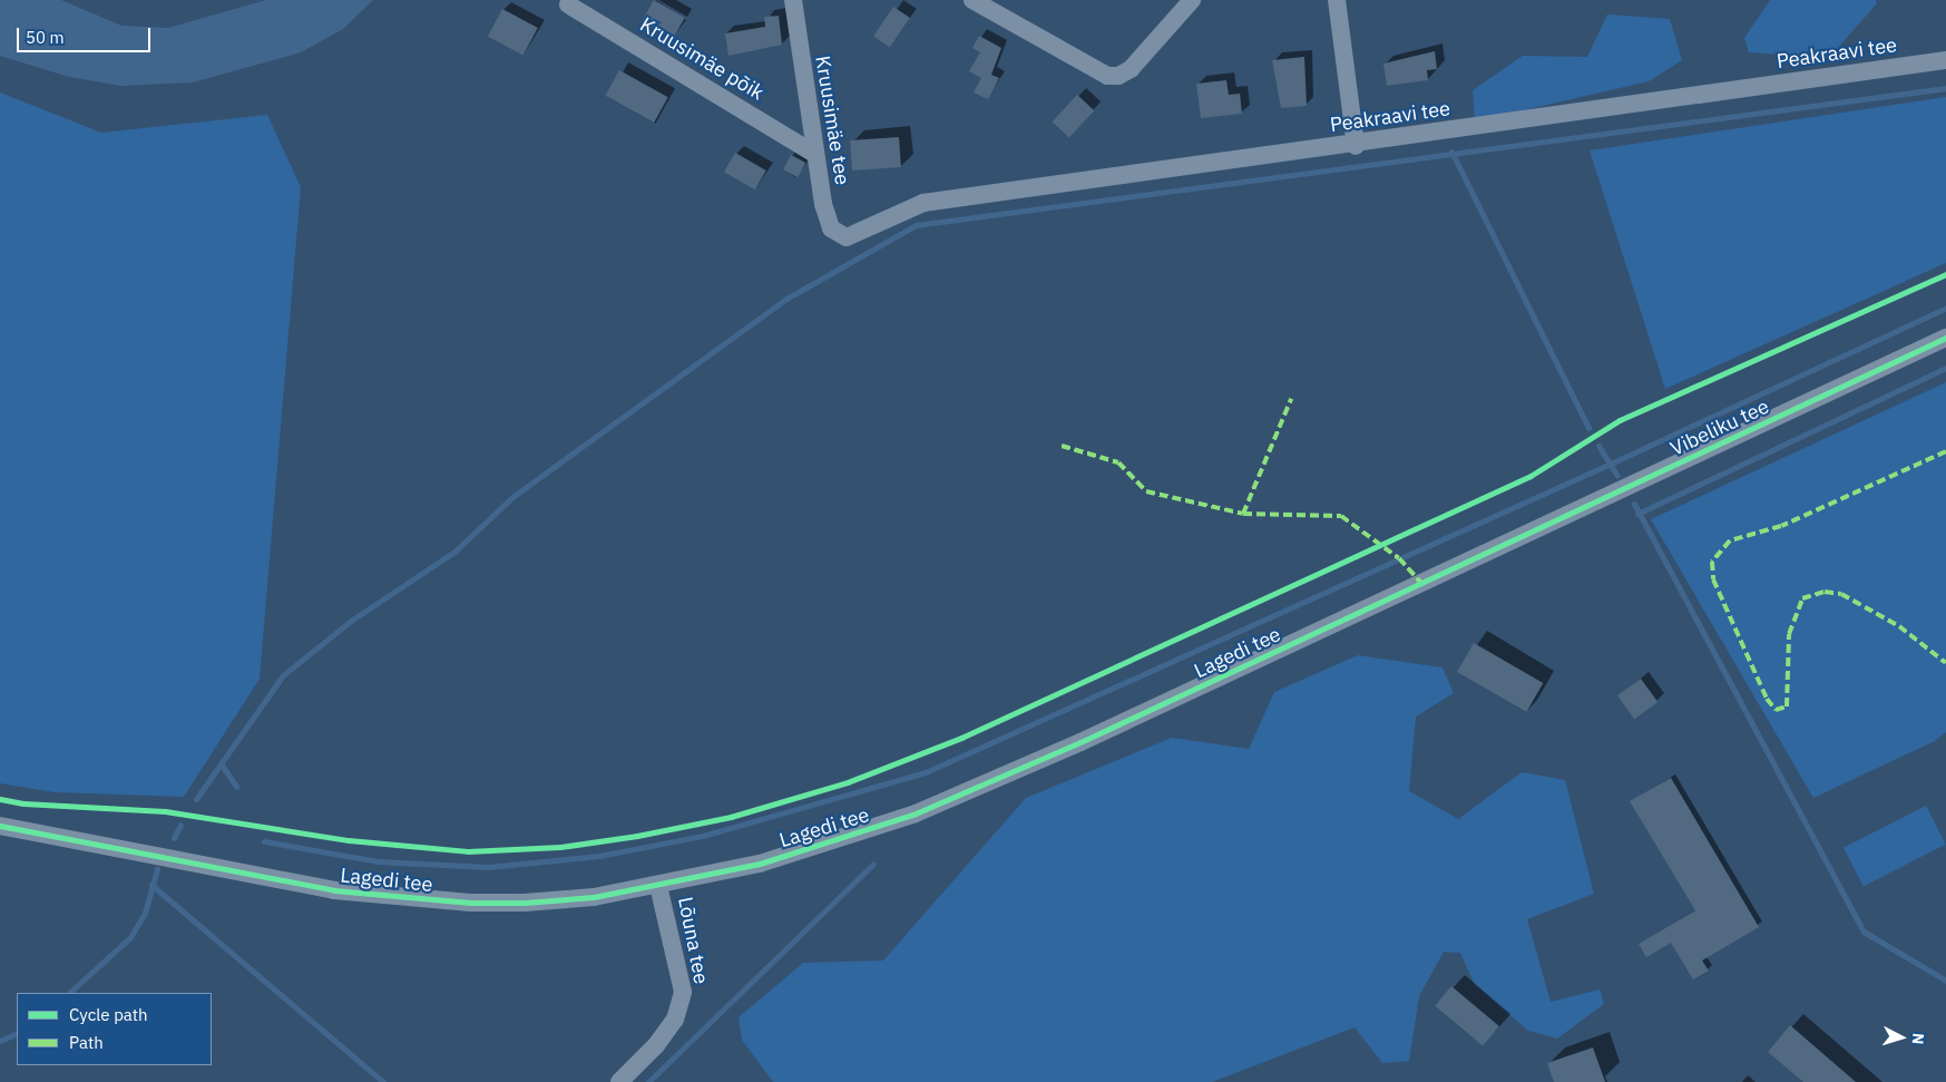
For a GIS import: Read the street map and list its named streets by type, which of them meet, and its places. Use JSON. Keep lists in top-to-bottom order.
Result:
{
  "streets": {
    "street": [
      "Peakraavi tee",
      "Kruusimäe põik",
      "Kruusimäe tee",
      "Vibeliku tee",
      "Lagedi tee",
      "Lõuna tee"
    ]
  },
  "crossings": [
    ["Peakraavi tee", "Kruusimäe tee"],
    ["Kruusimäe põik", "Kruusimäe tee"],
    ["Vibeliku tee", "Lagedi tee"],
    ["Lagedi tee", "Lõuna tee"]
  ],
  "legend": ["Cycle path", "Path"],
  "scale_bar": "50 m",
  "north": "right"
}
